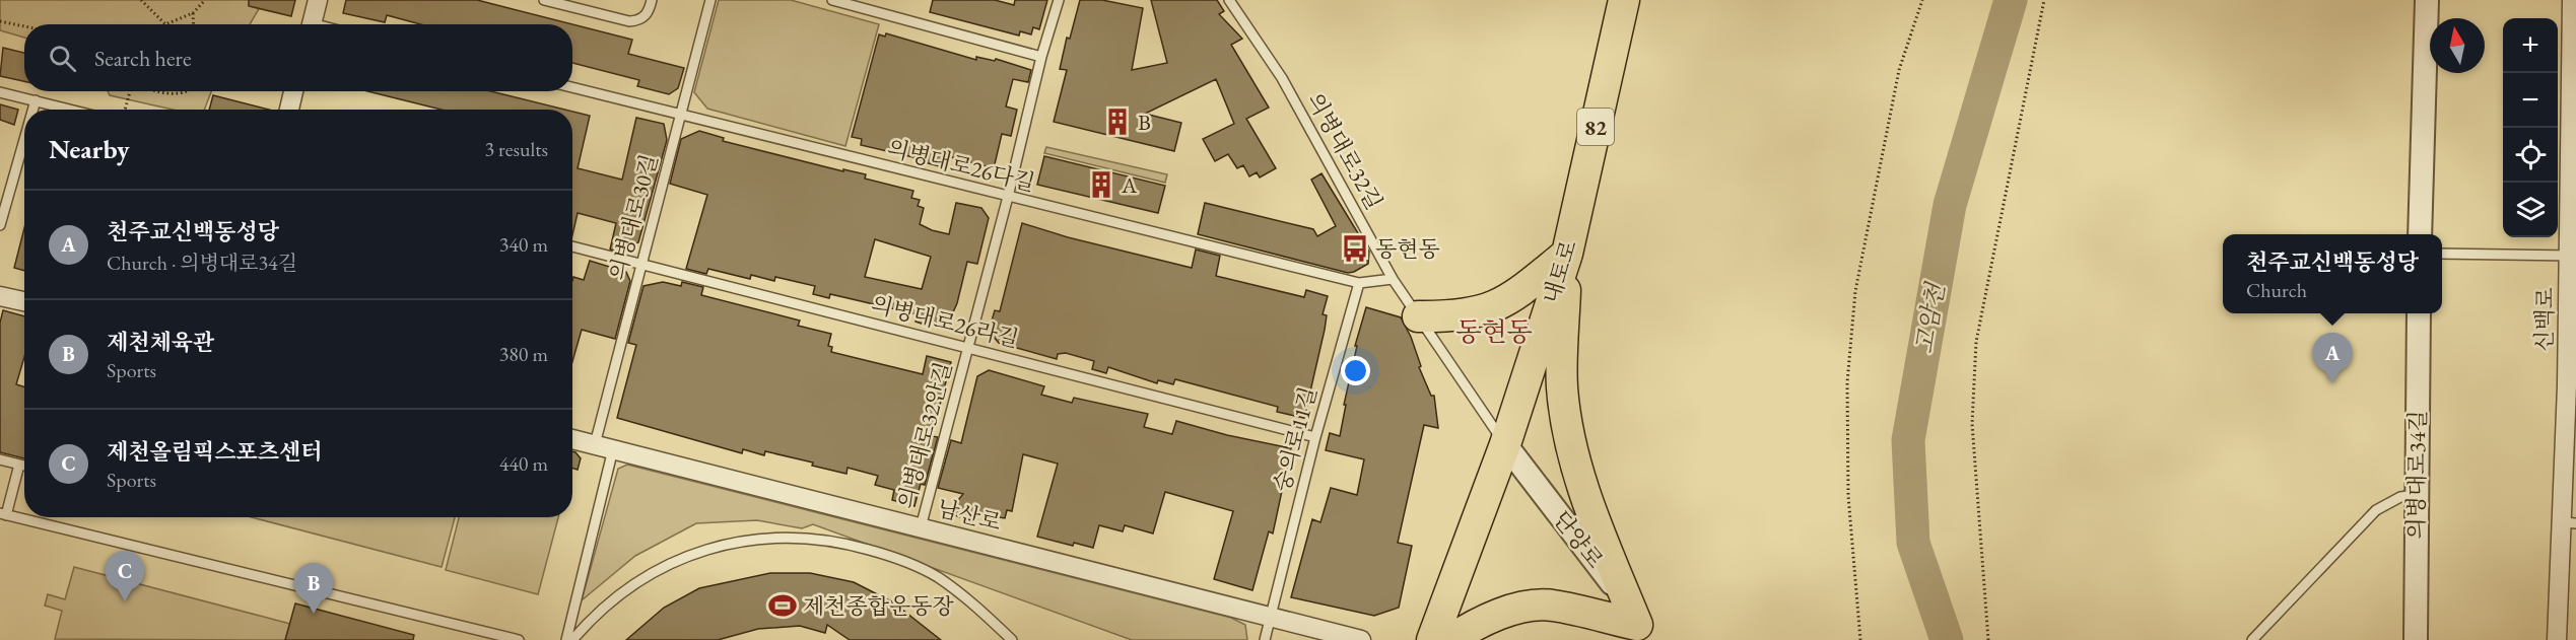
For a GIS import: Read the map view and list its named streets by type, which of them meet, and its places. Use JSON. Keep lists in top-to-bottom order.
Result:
{
  "streets": {
    "main road": ["82", "내토로"],
    "street": [
      "신백로",
      "의병대로34길",
      "남산로",
      "단양로"
    ],
    "lane": [
      "의병대로32길",
      "의병대로26다길",
      "의병대로30길",
      "의병대로26라길",
      "의병대로32안길",
      "숭의로11길"
    ]
  },
  "crossings": [
    ["의병대로32길", "내토로"],
    ["의병대로32길", "단양로"],
    ["의병대로26다길", "의병대로30길"],
    ["의병대로26다길", "의병대로32안길"],
    ["의병대로26다길", "숭의로11길"],
    ["의병대로30길", "의병대로26라길"],
    ["의병대로30길", "남산로"],
    ["내토로", "단양로"],
    ["의병대로26라길", "의병대로32안길"],
    ["의병대로26라길", "숭의로11길"],
    ["의병대로32안길", "남산로"],
    ["숭의로11길", "남산로"]
  ],
  "districts": ["동현동"],
  "water": ["고암천"],
  "places": {
    "building": ["B", "A"],
    "bus stop": ["동현동"],
    "sports": ["제천종합운동장"]
  },
  "north": "top",
  "page": {
    "map_buttons": ["+", "−"],
    "search": "Search here",
    "heading": ["Nearby", "3 results"],
    "list": [
      {
        "mark": "A",
        "name": "천주교신백동성당",
        "note": "Church · 의병대로34길",
        "value": "340 m"
      },
      {
        "mark": "B",
        "name": "제천체육관",
        "note": "Sports",
        "value": "380 m"
      },
      {
        "mark": "C",
        "name": "제천올림픽스포츠센터",
        "note": "Sports",
        "value": "440 m"
      }
    ],
    "popup": ["천주교신백동성당", "Church"],
    "pins": ["A", "C", "B"]
  }
}
